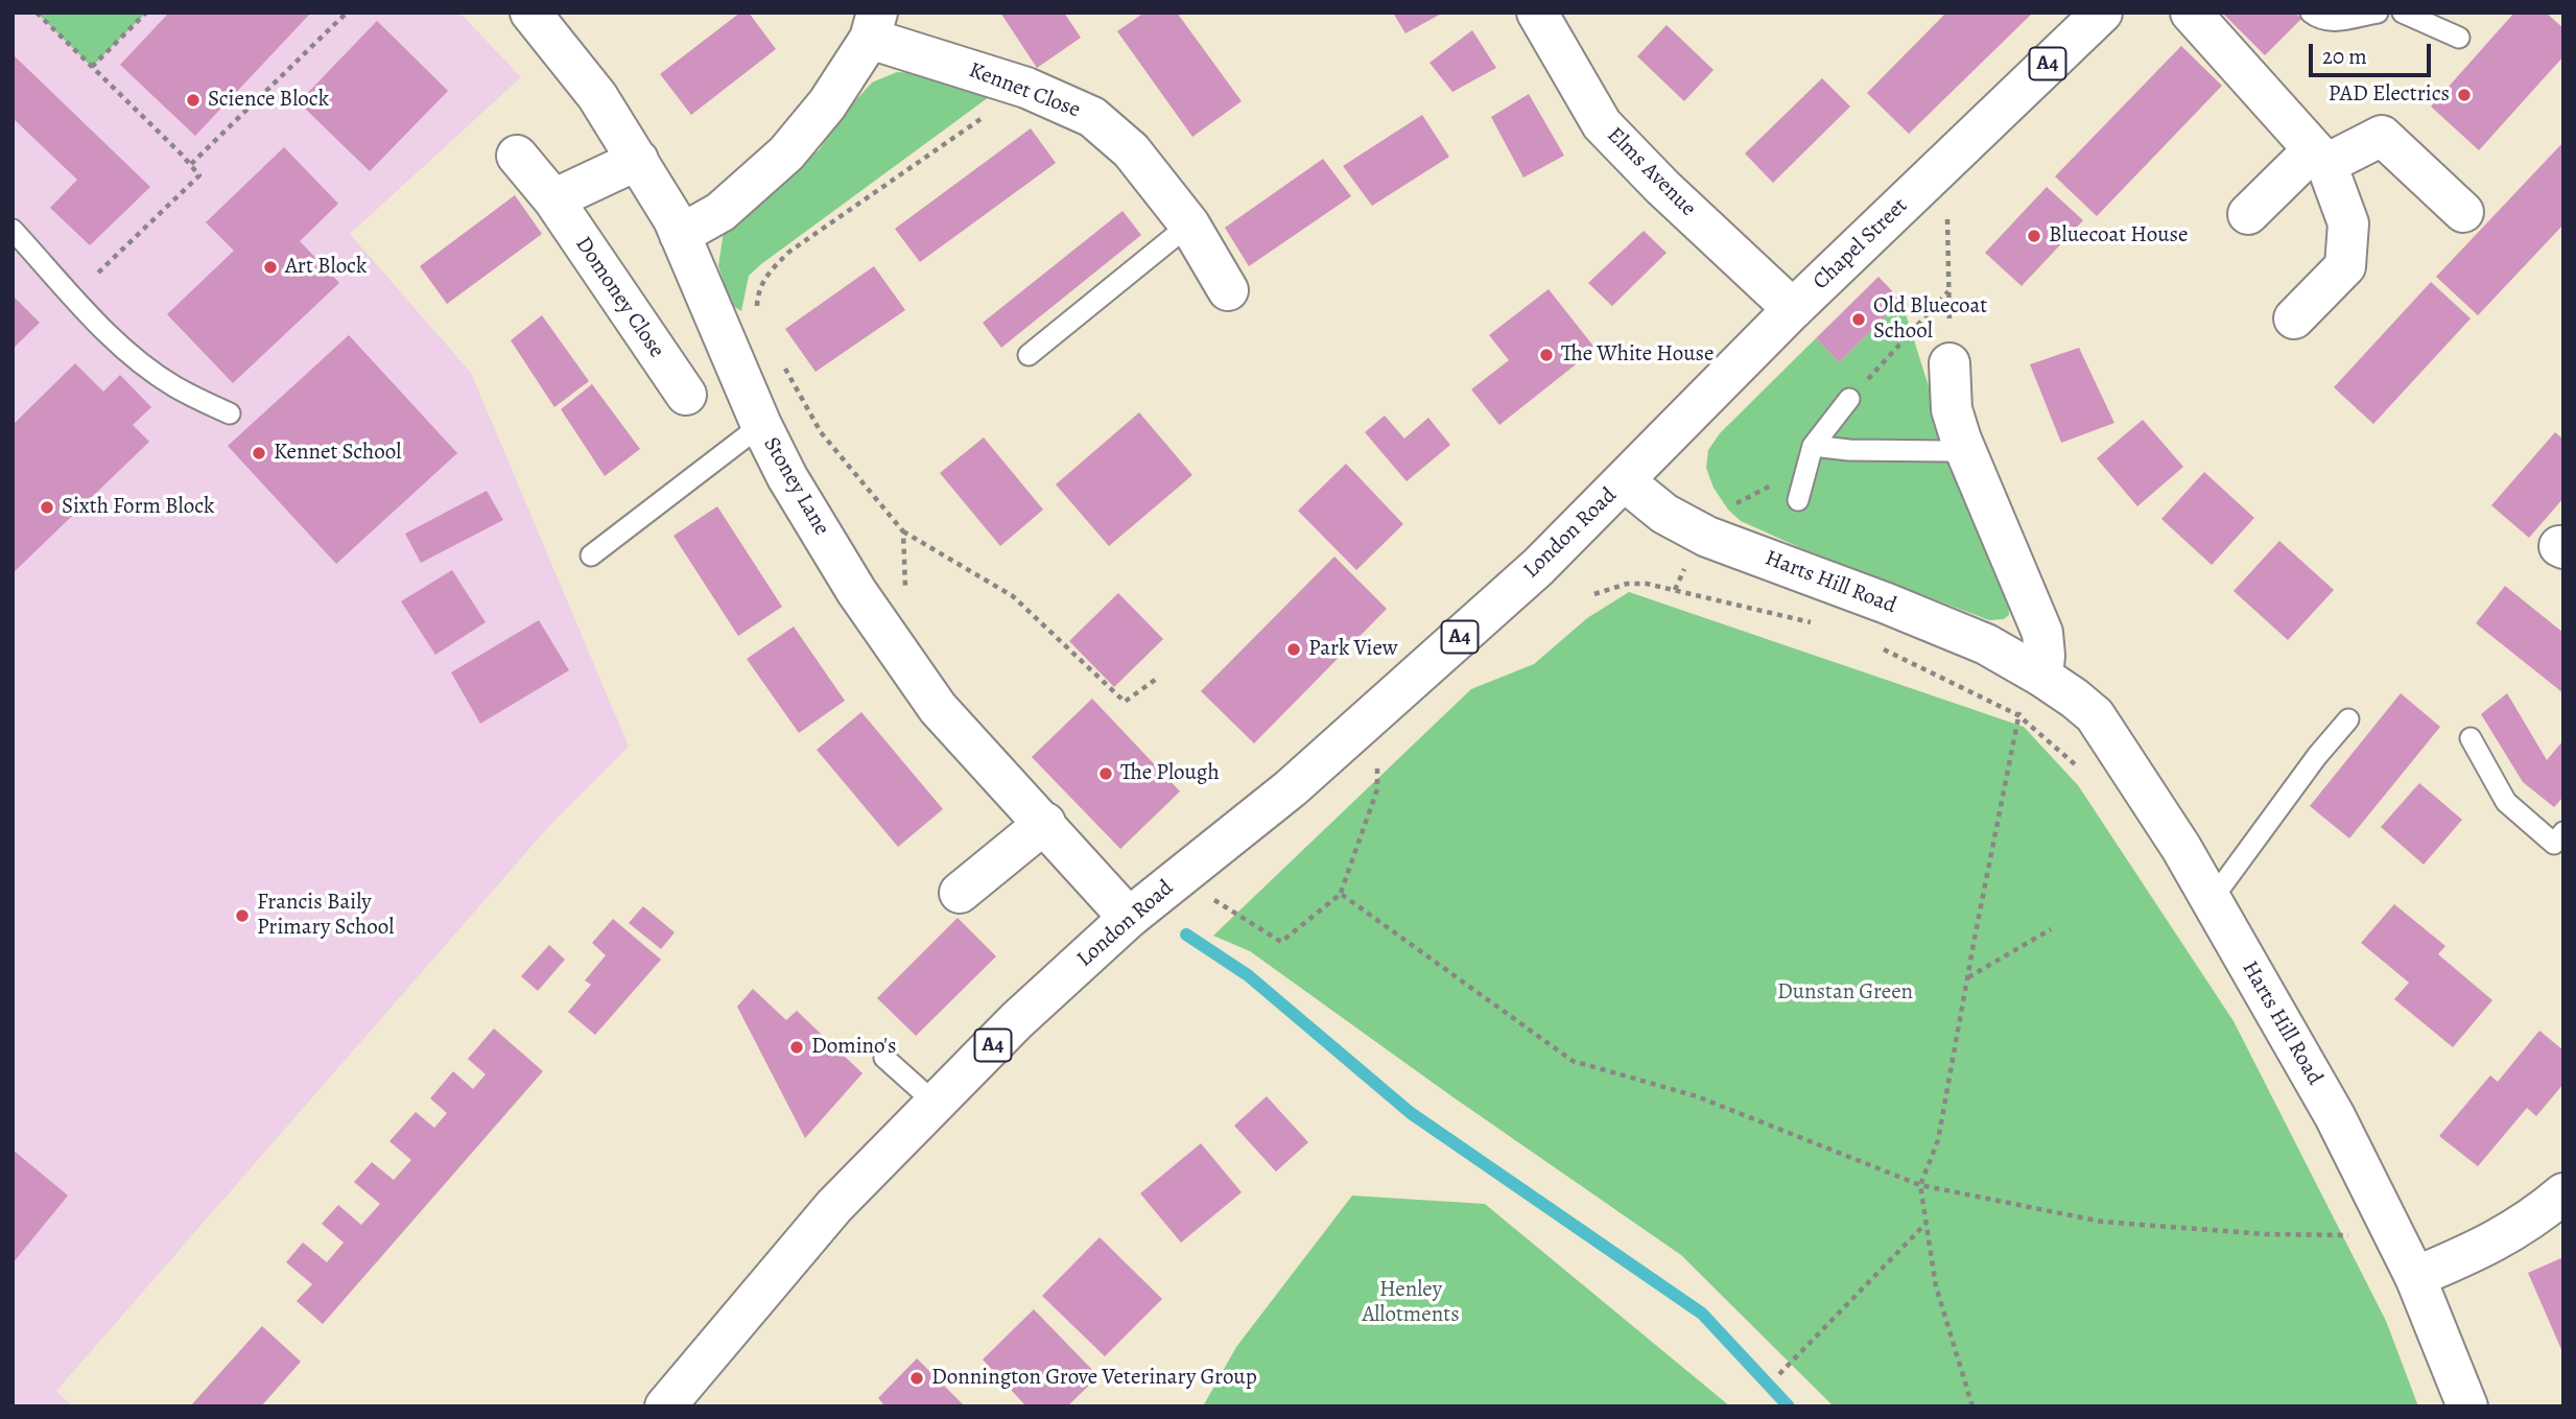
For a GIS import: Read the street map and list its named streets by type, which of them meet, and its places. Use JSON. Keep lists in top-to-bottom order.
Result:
{
  "streets": {
    "street": [
      "A4",
      "Kennet Close",
      "Elms Avenue",
      "Chapel Street",
      "Domoney Close",
      "Stoney Lane",
      "London Road",
      "Harts Hill Road"
    ]
  },
  "crossings": [
    ["Elms Avenue", "Chapel Street"],
    ["Chapel Street", "London Road"],
    ["Chapel Street", "Harts Hill Road"],
    ["Stoney Lane", "London Road"],
    ["London Road", "Harts Hill Road"]
  ],
  "parks": ["Dunstan Green", "Henley Allotments"],
  "places": [
    "PAD Electrics",
    "Science Block",
    "Bluecoat House",
    "Art Block",
    "Old Bluecoat School",
    "The White House",
    "Kennet School",
    "Sixth Form Block",
    "Park View",
    "The Plough",
    "Francis Baily Primary School",
    "Domino's",
    "Donnington Grove Veterinary Group"
  ],
  "scale_bar": "20 m"
}
